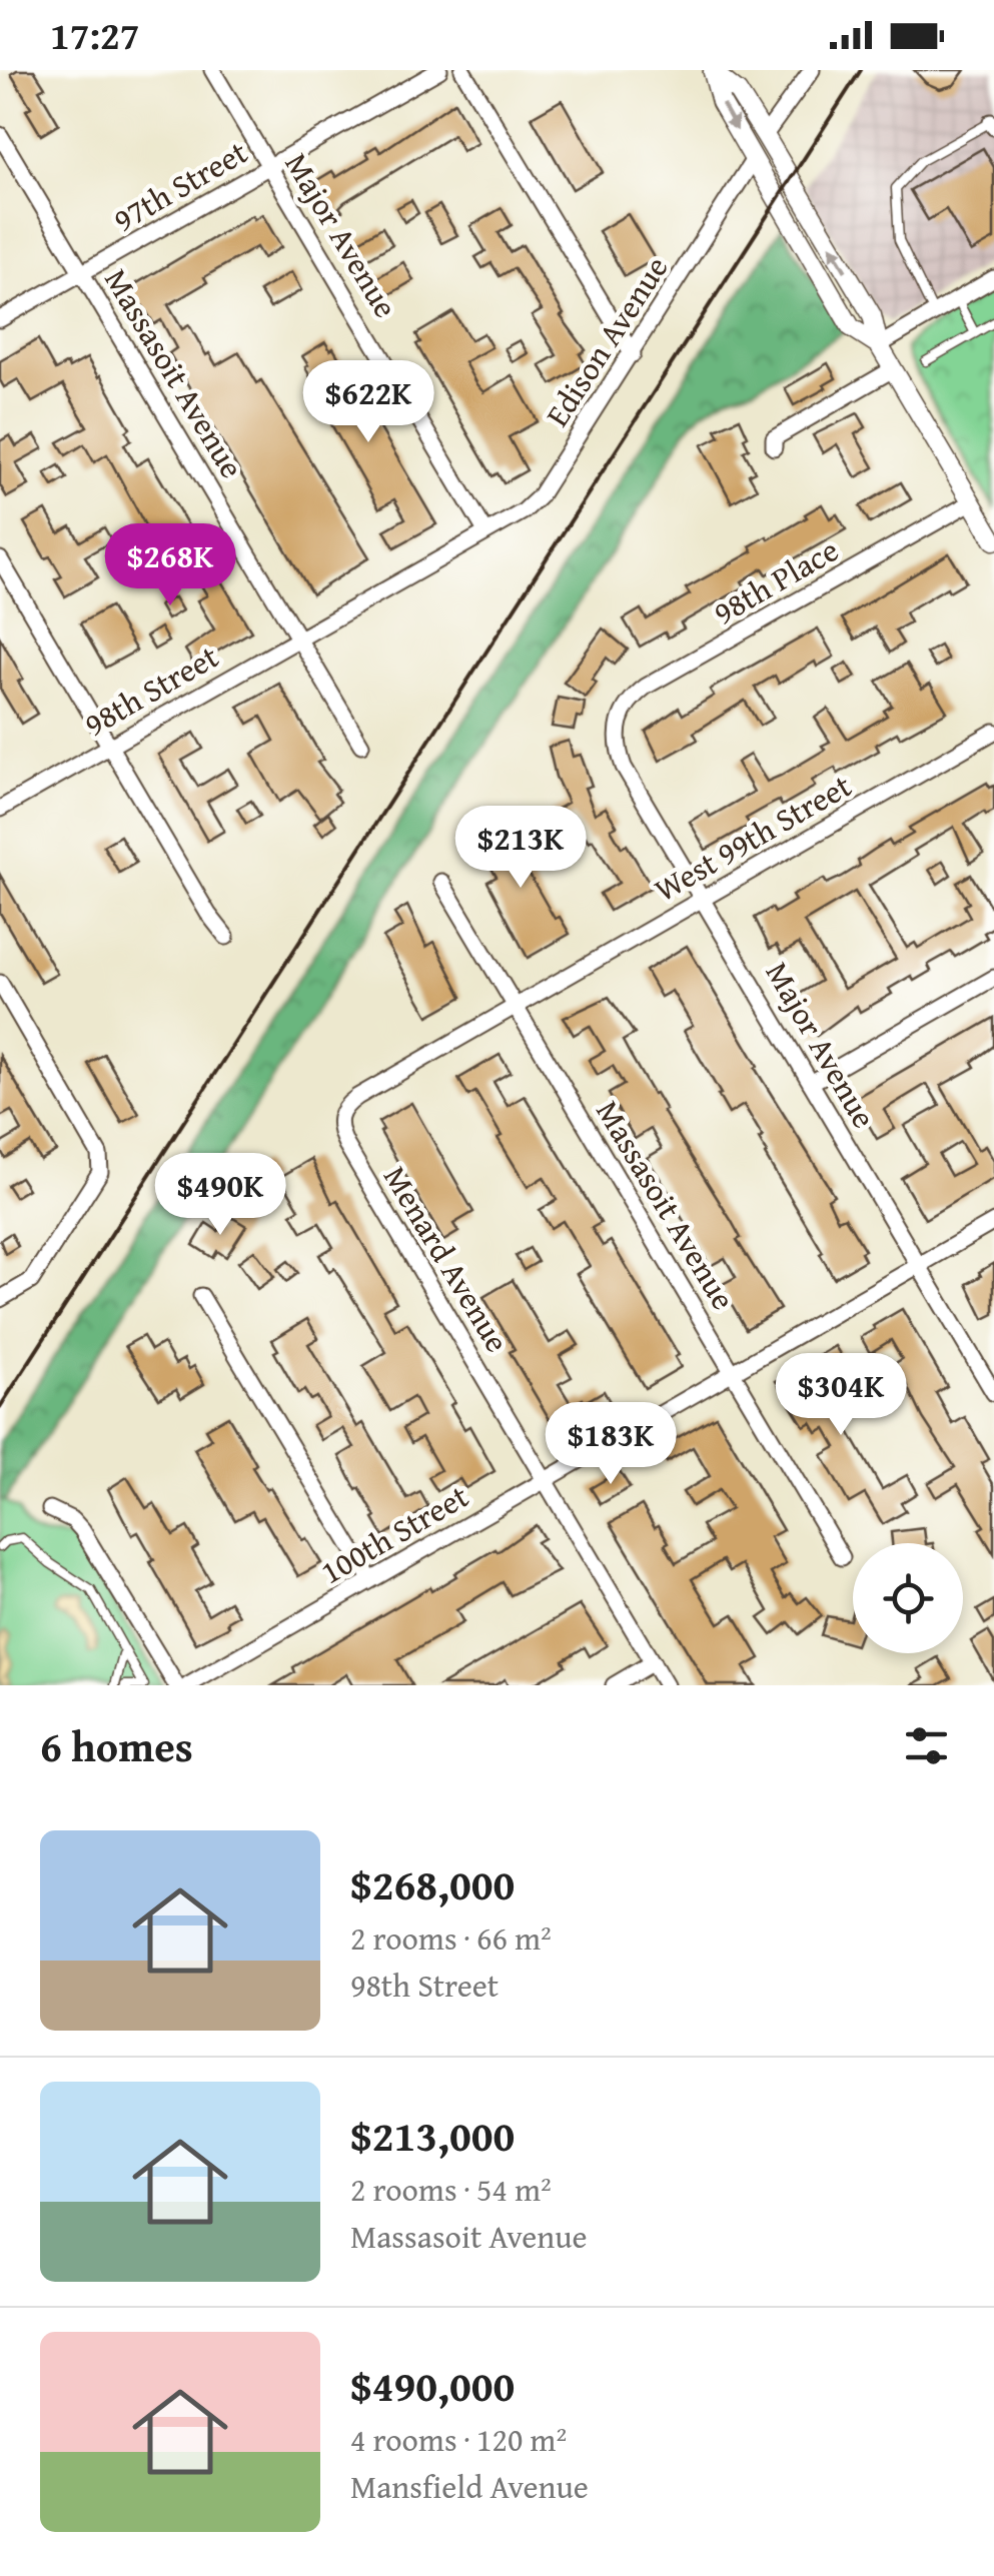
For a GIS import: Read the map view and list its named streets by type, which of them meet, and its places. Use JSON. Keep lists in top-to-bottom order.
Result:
{
  "streets": {
    "street": [
      "97th Street",
      "Major Avenue",
      "Edison Avenue",
      "Massasoit Avenue",
      "98th Place",
      "98th Street",
      "West 99th Street",
      "Menard Avenue",
      "100th Street"
    ]
  },
  "crossings": [
    ["97th Street", "Major Avenue"],
    ["97th Street", "Massasoit Avenue"],
    ["Major Avenue", "Edison Avenue"],
    ["Major Avenue", "98th Place"],
    ["Major Avenue", "98th Street"],
    ["Major Avenue", "West 99th Street"],
    ["Major Avenue", "100th Street"],
    ["Edison Avenue", "98th Street"],
    ["Massasoit Avenue", "98th Street"],
    ["Massasoit Avenue", "West 99th Street"],
    ["Massasoit Avenue", "100th Street"],
    ["West 99th Street", "Menard Avenue"],
    ["Menard Avenue", "100th Street"]
  ],
  "page": {
    "status": "17:27",
    "price": [
      "$622K",
      "$268K",
      "$213K",
      "$490K",
      "$304K",
      "$183K"
    ],
    "heading": "6 homes",
    "list": [
      {
        "name": "$268,000",
        "note": "2 rooms · 66 m² · 98th Street"
      },
      {
        "name": "$213,000",
        "note": "2 rooms · 54 m² · Massasoit Avenue"
      },
      {
        "name": "$490,000",
        "note": "4 rooms · 120 m² · Mansfield Avenue"
      }
    ]
  }
}
